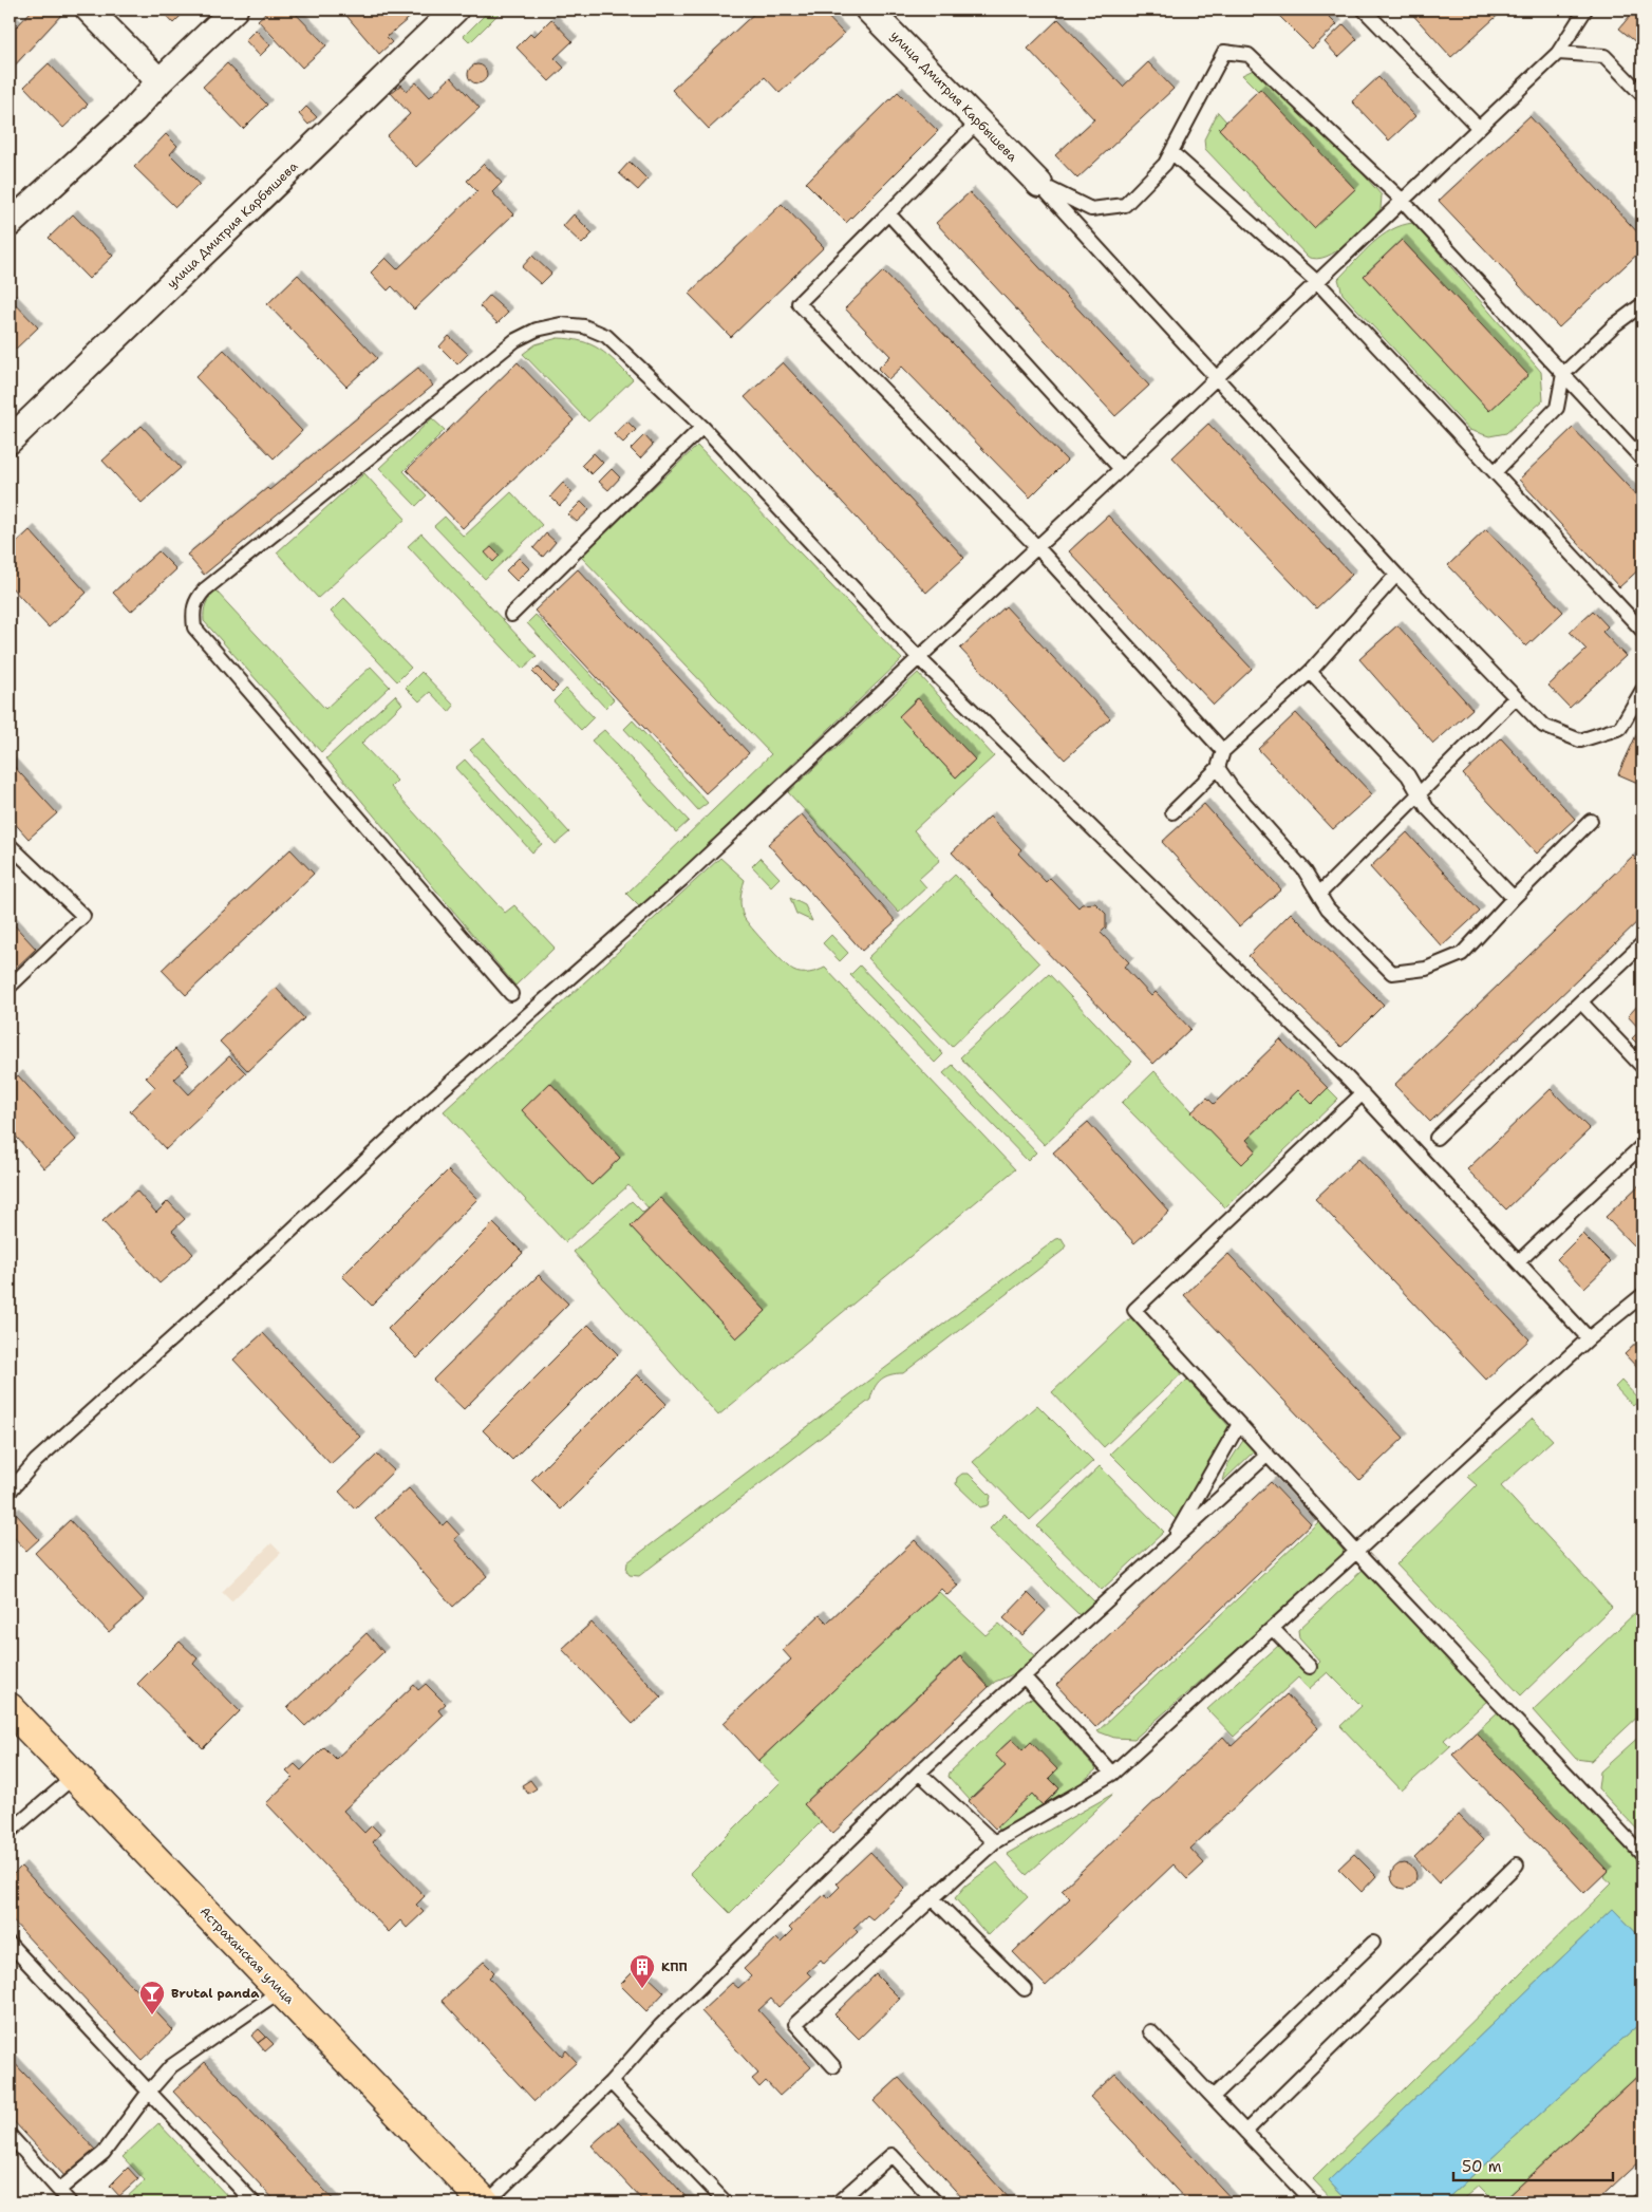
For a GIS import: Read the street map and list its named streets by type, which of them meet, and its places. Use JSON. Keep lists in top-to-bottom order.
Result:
{
  "streets": {
    "main road": ["Астраханская улица"],
    "street": ["улица Дмитрия Карбышева"]
  },
  "places": {
    "building": ["КПП"],
    "bar": ["Brutal panda"]
  },
  "scale_bar": "50 m"
}
